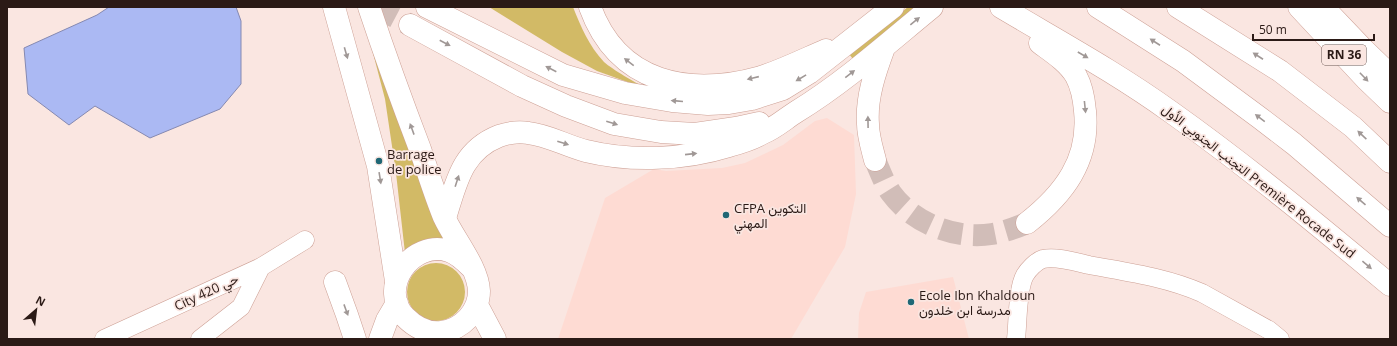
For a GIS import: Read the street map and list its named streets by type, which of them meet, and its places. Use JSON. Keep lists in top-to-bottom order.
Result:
{
  "streets": {
    "main road": ["RN 36", "التجنب الجنوبي الأول Première Rocade Sud"],
    "street": ["City 420 حي"]
  },
  "places": ["Barrage de police", "CFPA التكوين المهني", "Ecole Ibn Khaldoun مدرسة ابن خلدون"],
  "scale_bar": "50 m",
  "north": "top right"
}
